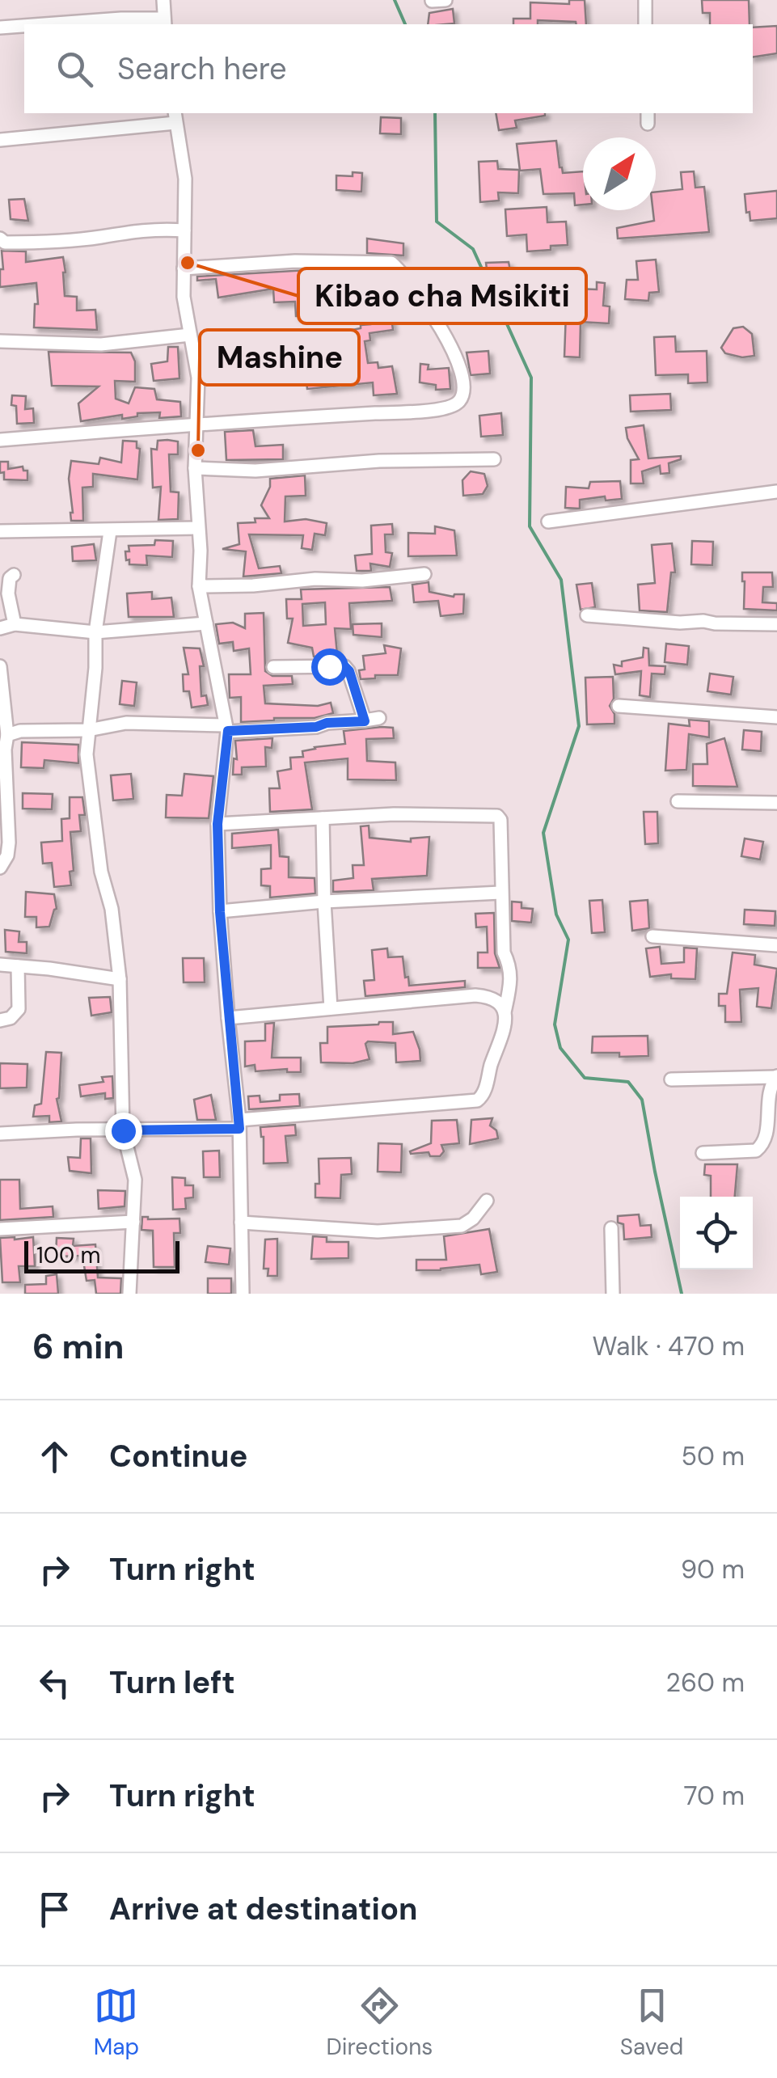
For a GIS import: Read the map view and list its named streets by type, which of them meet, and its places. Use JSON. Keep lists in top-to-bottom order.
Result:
{
  "places": ["Kibao cha Msikiti", "Mashine"],
  "scale_bar": "100 m",
  "north": "top right",
  "page": {
    "search": "Search here",
    "scale": "100 m",
    "heading": ["6 min", "Walk · 470 m"],
    "list": [
      ["Continue", "50 m"],
      ["Turn right", "90 m"],
      ["Turn left", "260 m"],
      ["Turn right", "70 m"],
      "Arrive at destination"
    ],
    "nav": ["Map", "Directions", "Saved"]
  }
}
